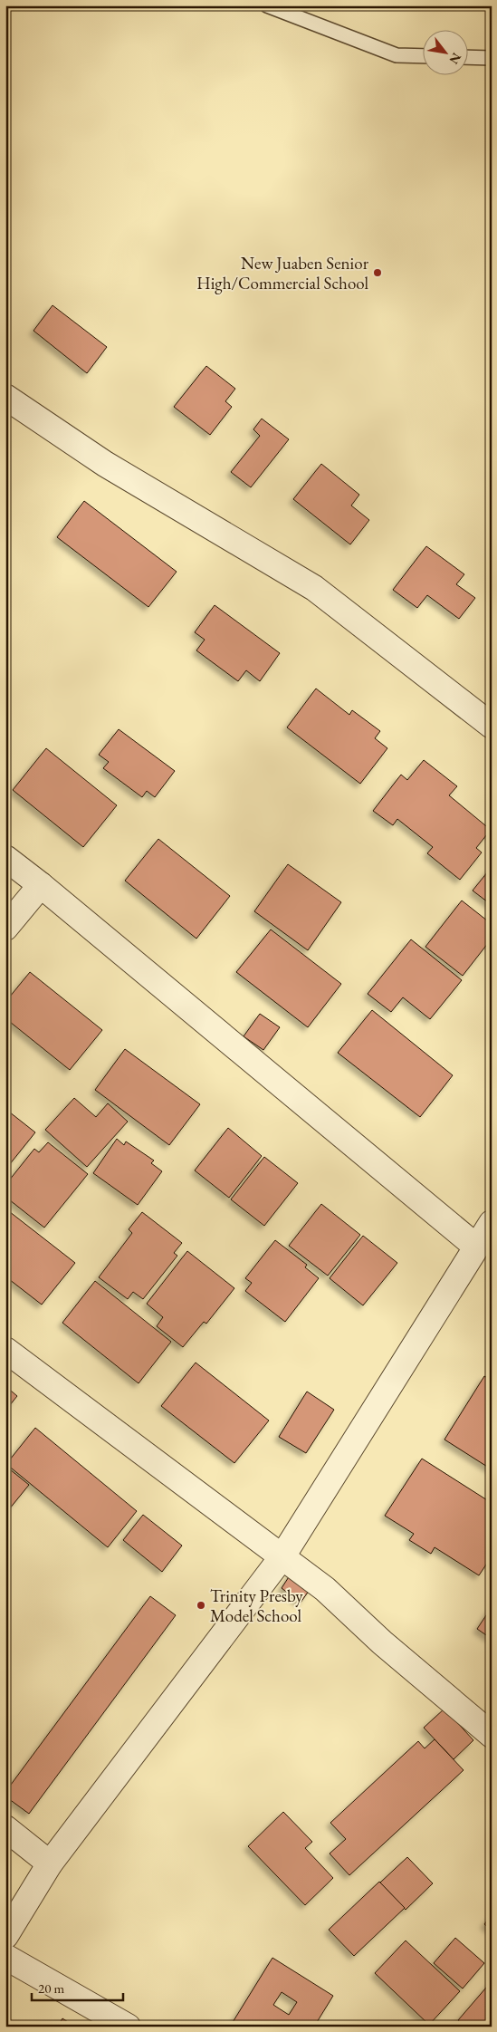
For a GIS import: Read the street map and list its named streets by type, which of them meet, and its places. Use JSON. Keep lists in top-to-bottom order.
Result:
{
  "places": ["New Juaben Senior High/Commercial School", "Trinity Presby Model School"],
  "scale_bar": "20 m",
  "north": "bottom right"
}
